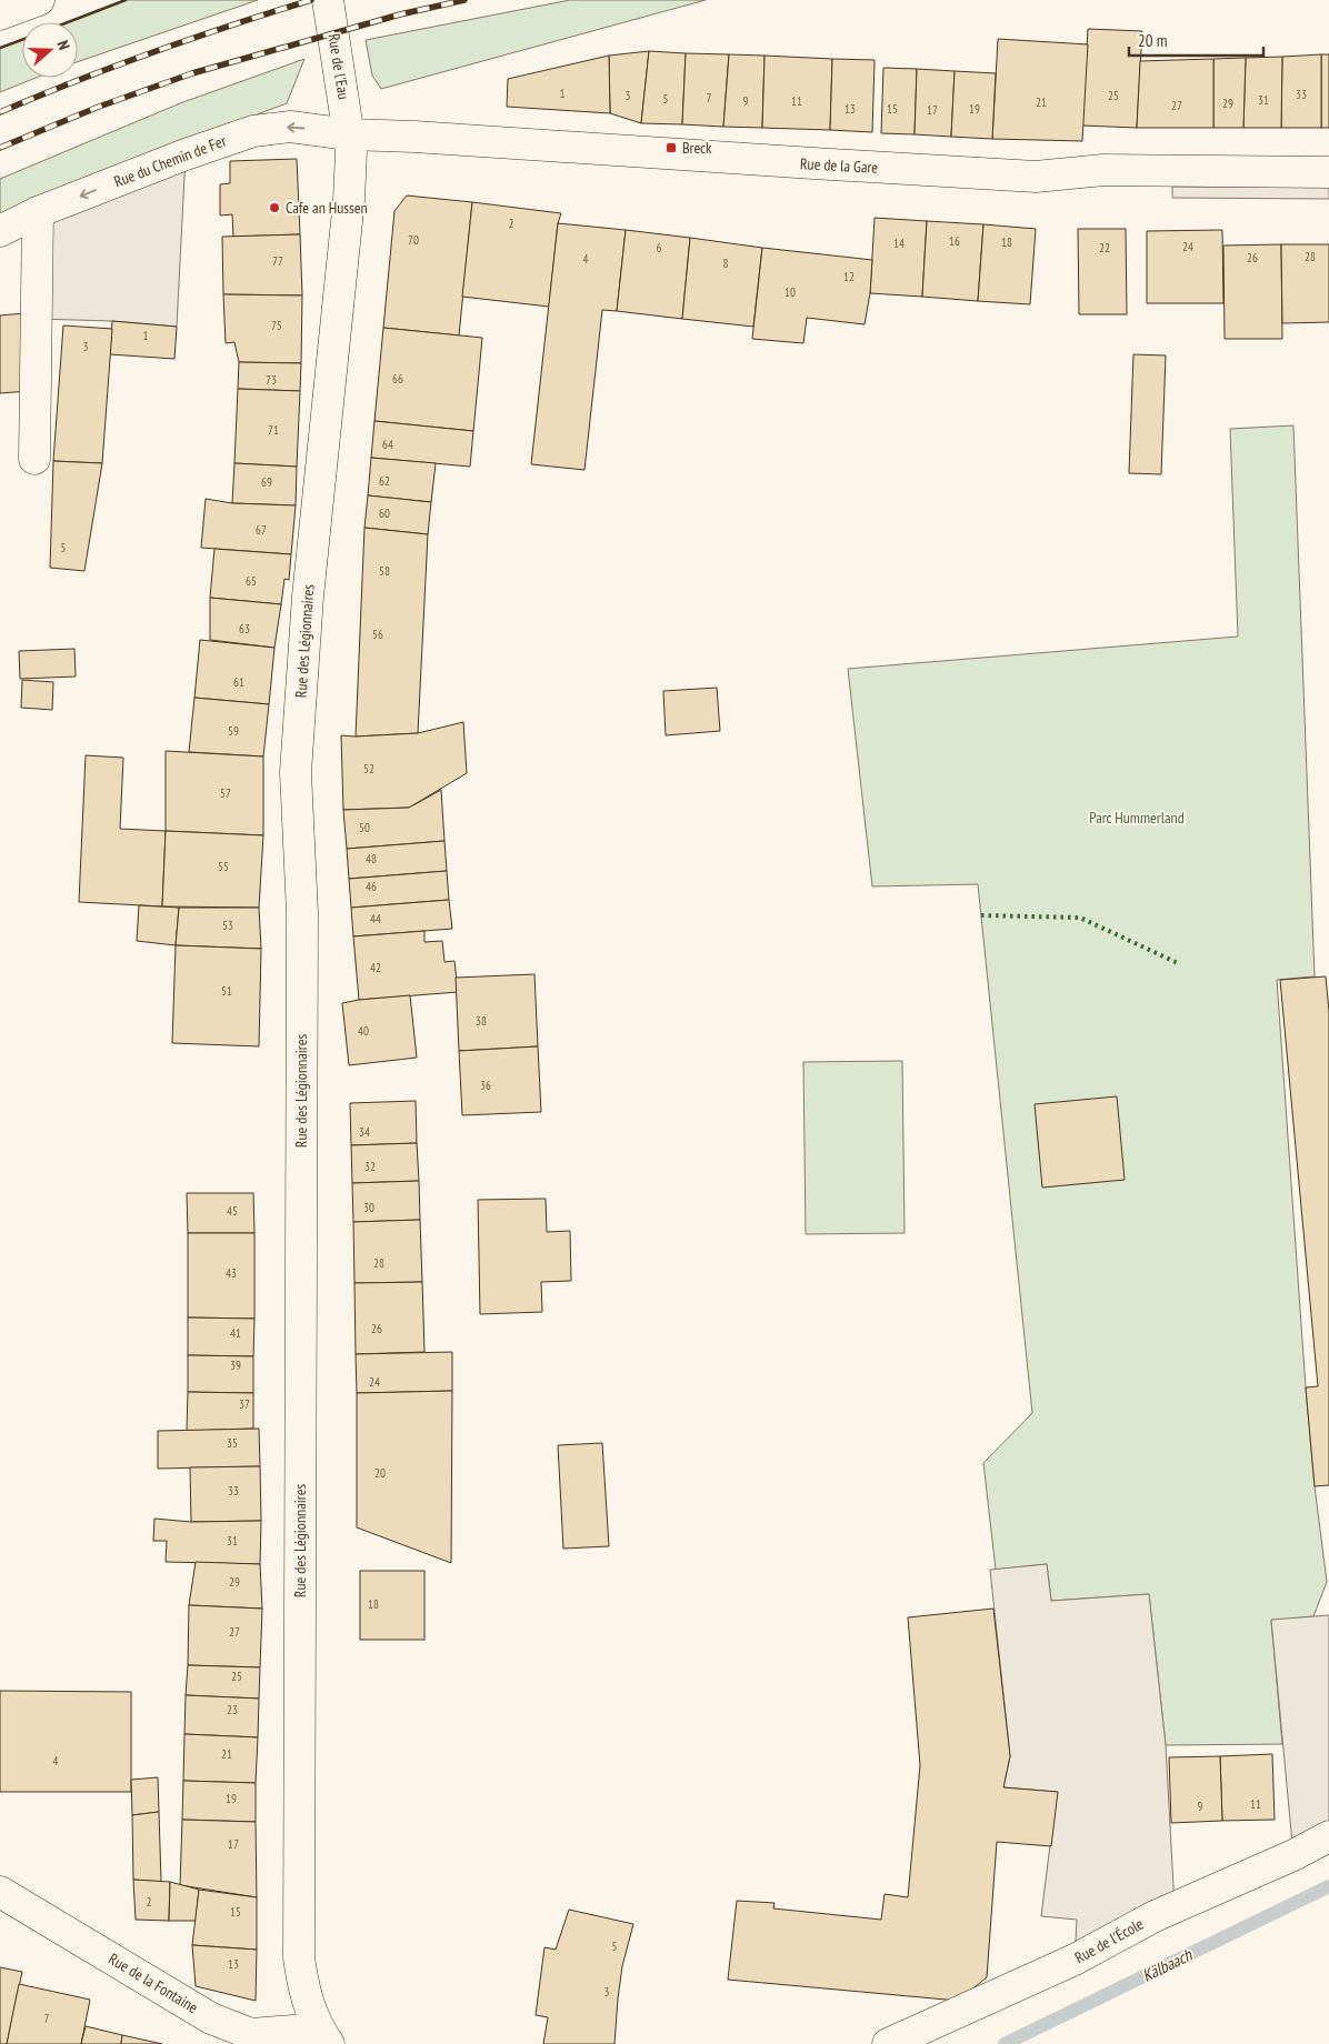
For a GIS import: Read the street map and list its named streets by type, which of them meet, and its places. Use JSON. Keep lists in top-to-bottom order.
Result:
{
  "streets": {
    "street": [
      "Rue de l'Eau",
      "Rue du Chemin de Fer",
      "Rue de la Gare",
      "Rue des Légionnaires",
      "Rue de l'École",
      "Rue de la Fontaine"
    ]
  },
  "crossings": [
    ["Rue de l'Eau", "Rue du Chemin de Fer"],
    ["Rue de l'Eau", "Rue de la Gare"],
    ["Rue de l'Eau", "Rue des Légionnaires"],
    ["Rue du Chemin de Fer", "Rue de la Gare"],
    ["Rue du Chemin de Fer", "Rue des Légionnaires"],
    ["Rue de la Gare", "Rue des Légionnaires"],
    ["Rue des Légionnaires", "Rue de la Fontaine"]
  ],
  "one_way": ["Rue du Chemin de Fer"],
  "water": ["Kälbaach"],
  "parks": ["Parc Hummerland"],
  "places": {
    "transit": ["Breck"],
    "other": ["Cafe an Hussen"]
  },
  "house_numbers": [
    "1",
    "33",
    "3",
    "25",
    "7",
    "5",
    "31",
    "9",
    "11",
    "21",
    "29",
    "27",
    "13",
    "15",
    "19",
    "17",
    "2",
    "70",
    "16",
    "18",
    "14",
    "24",
    "6",
    "22",
    "28",
    "26",
    "4",
    "77",
    "8",
    "12",
    "10",
    "75",
    "1",
    "3",
    "66",
    "73",
    "71",
    "64",
    "62",
    "69",
    "60",
    "67",
    "5",
    "58",
    "65",
    "63",
    "56",
    "61",
    "59",
    "52",
    "57",
    "50",
    "48",
    "55",
    "46",
    "44",
    "53",
    "42",
    "51",
    "38",
    "40",
    "36",
    "34",
    "32",
    "30",
    "45",
    "28",
    "43",
    "26",
    "41",
    "39",
    "24",
    "37",
    "35",
    "20",
    "33",
    "31",
    "29",
    "18",
    "27",
    "25",
    "23",
    "21",
    "4",
    "19",
    "11",
    "9",
    "17",
    "2",
    "15",
    "5",
    "13",
    "3",
    "7"
  ],
  "scale_bar": "20 m",
  "north": "right"
}
